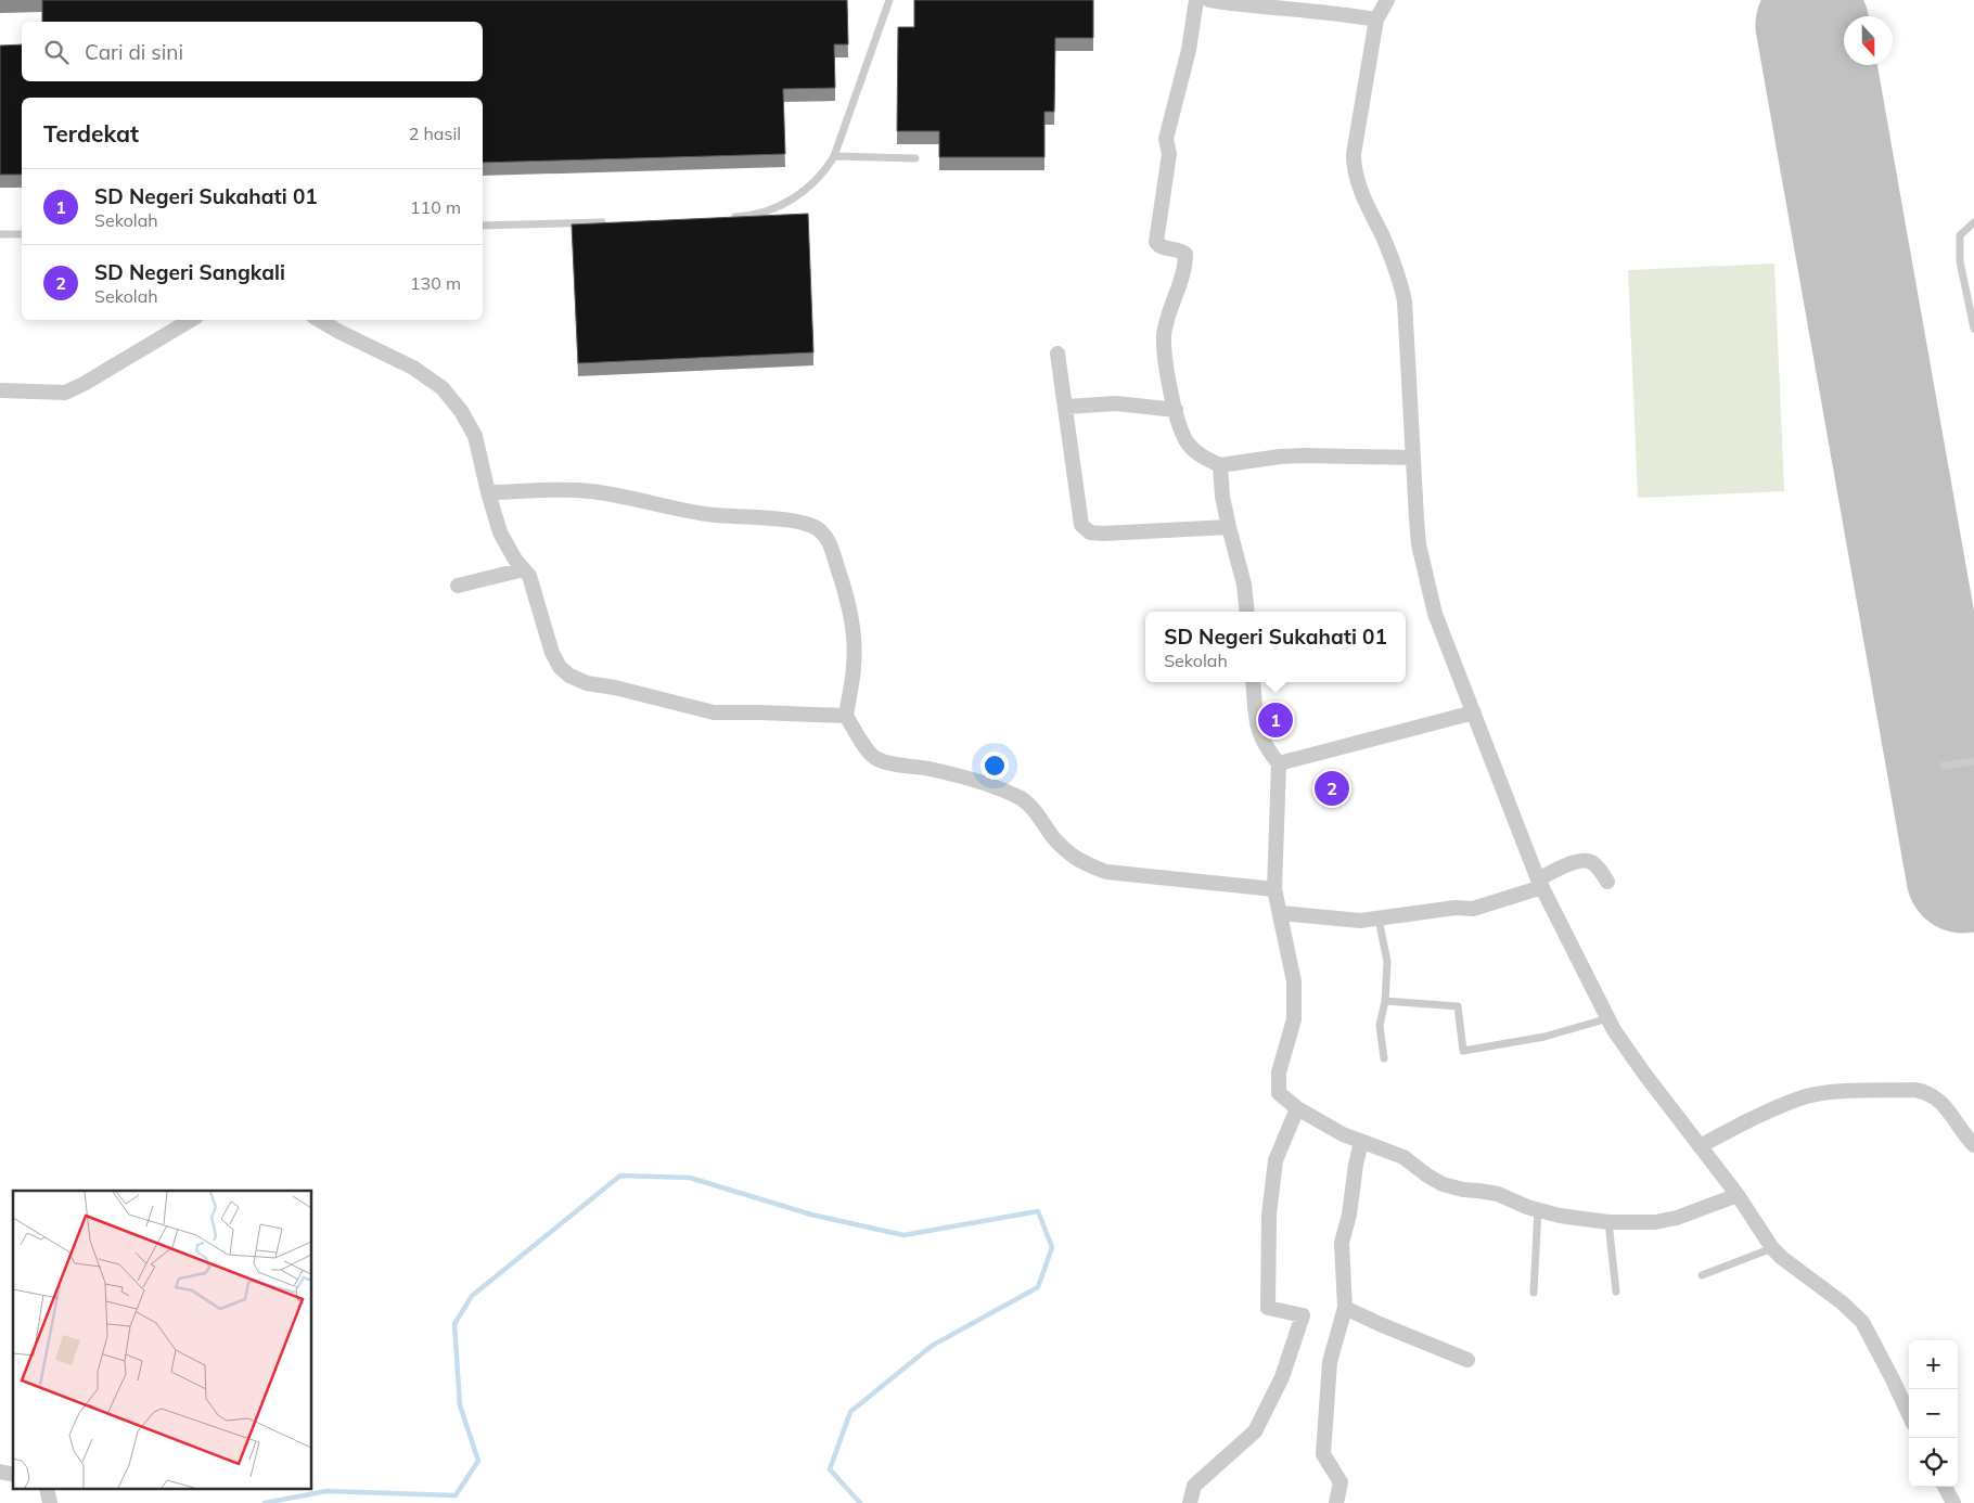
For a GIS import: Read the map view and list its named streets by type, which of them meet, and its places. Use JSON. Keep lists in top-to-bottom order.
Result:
{
  "north": "bottom",
  "page": {
    "search": "Cari di sini",
    "heading": ["Terdekat", "2 hasil"],
    "list": [
      {
        "mark": "1",
        "name": "SD Negeri Sukahati 01",
        "note": "Sekolah",
        "value": "110 m"
      },
      {
        "mark": "2",
        "name": "SD Negeri Sangkali",
        "note": "Sekolah",
        "value": "130 m"
      }
    ],
    "popup": ["SD Negeri Sukahati 01", "Sekolah"],
    "pins": ["1", "2"],
    "map_buttons": ["+", "−"]
  }
}
